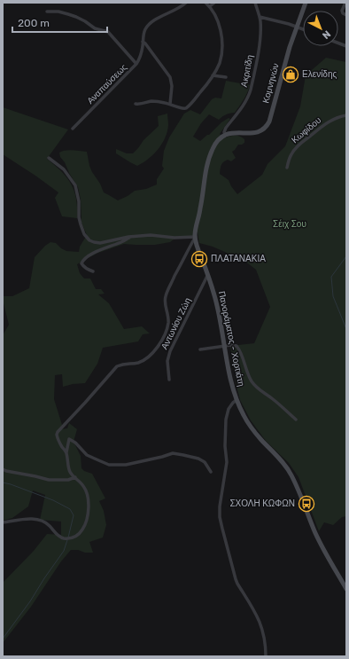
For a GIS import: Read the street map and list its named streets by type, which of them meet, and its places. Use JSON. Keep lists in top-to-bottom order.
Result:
{
  "streets": {
    "main road": ["Κομνηνών", "Πανοράματος - Χορτιάτη"],
    "street": [
      "Ακριτίδη",
      "Αναπαύσεως",
      "Κωφίδου",
      "Αντωνίου Ζώη"
    ]
  },
  "crossings": [
    ["Ακριτίδη", "Κομνηνών"],
    ["Ακριτίδη", "Πανοράματος - Χορτιάτη"],
    ["Κομνηνών", "Πανοράματος - Χορτιάτη"],
    ["Αντωνίου Ζώη", "Πανοράματος - Χορτιάτη"]
  ],
  "parks": ["Σέιχ Σου"],
  "places": {
    "shop": ["Ελενίδης"],
    "bus stop": ["ΠΛΑΤΑΝΑΚΙΑ", "ΣΧΟΛΗ ΚΩΦΩΝ"]
  },
  "scale_bar": "200 m",
  "north": "bottom right"
}
